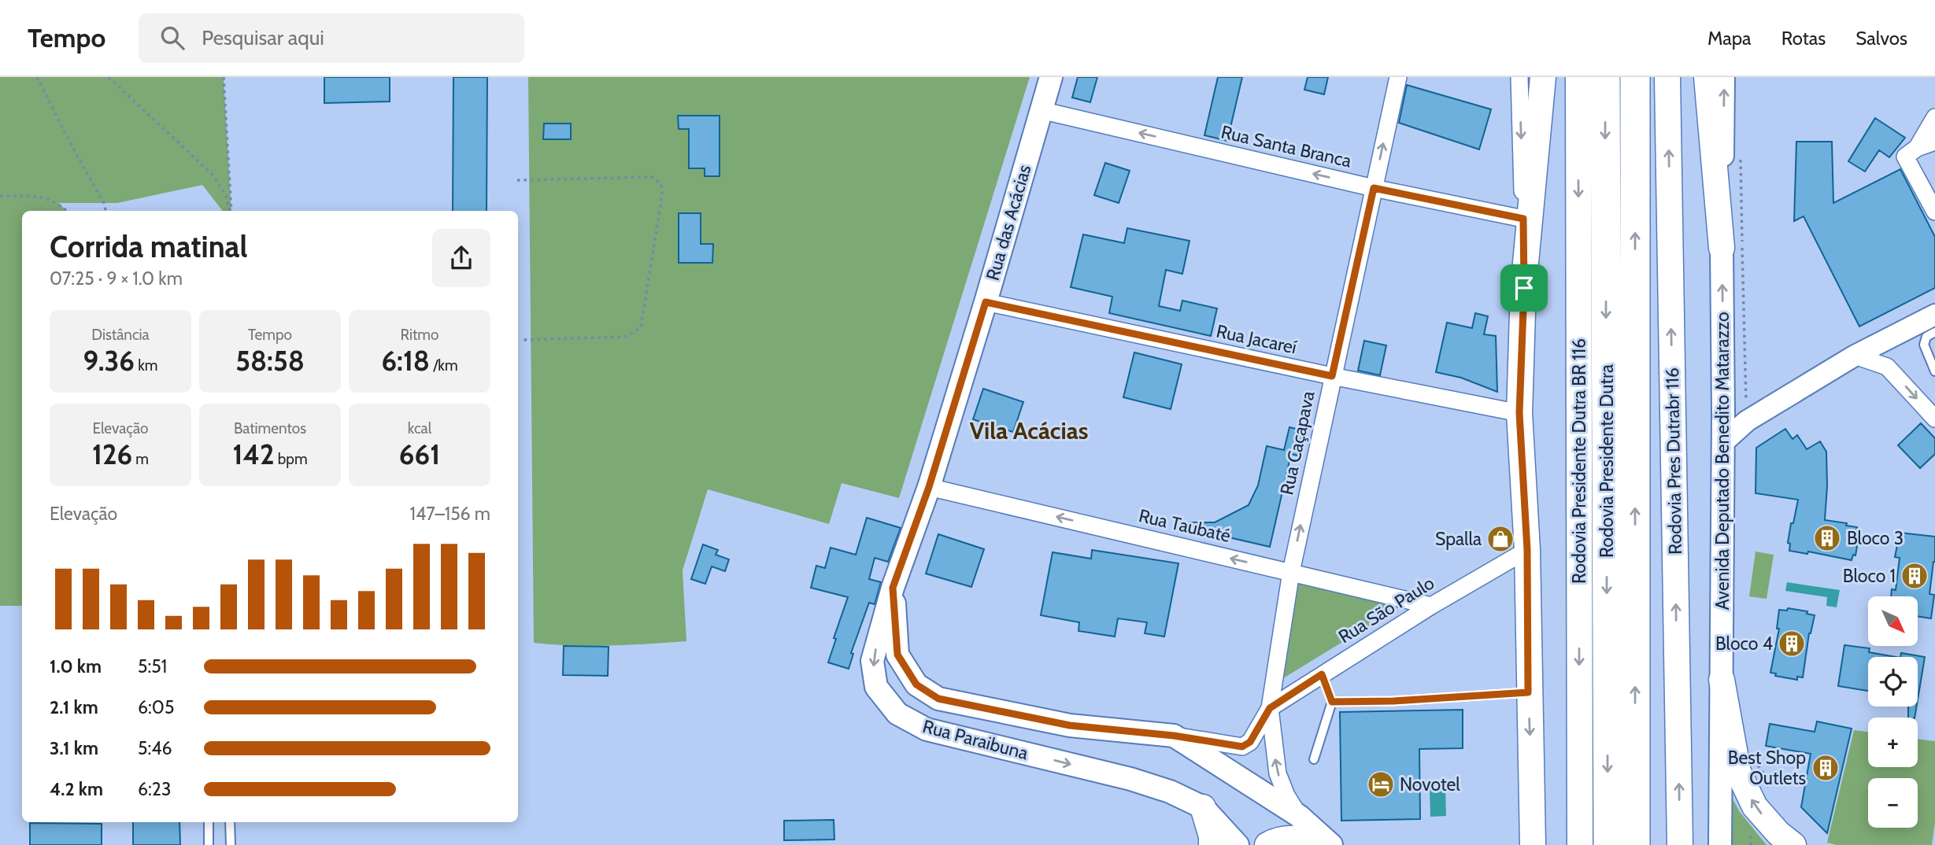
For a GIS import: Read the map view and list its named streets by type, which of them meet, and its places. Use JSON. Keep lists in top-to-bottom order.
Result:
{
  "streets": {
    "highway": ["Rodovia Presidente Dutra"],
    "main road": [
      "Rua das Acácias",
      "Rodovia Presidente Dutra BR 116",
      "Rodovia Pres Dutrabr 116",
      "Avenida Deputado Benedito Matarazzo",
      "Rua Paraibuna"
    ],
    "street": [
      "Rua Santa Branca",
      "Rua Jacareí",
      "Rua Caçapava",
      "Rua Taubaté",
      "Rua São Paulo"
    ]
  },
  "crossings": [
    ["Rua Santa Branca", "Rua das Acácias"],
    ["Rua Santa Branca", "Rua Caçapava"],
    ["Rua das Acácias", "Rua Jacareí"],
    ["Rua das Acácias", "Rua Taubaté"],
    ["Rua das Acácias", "Rua Paraibuna"],
    ["Rua Jacareí", "Rua Caçapava"],
    ["Rua Caçapava", "Rua Taubaté"],
    ["Rua Caçapava", "Rua São Paulo"],
    ["Rua Caçapava", "Rua Paraibuna"],
    ["Rua Taubaté", "Rua São Paulo"],
    ["Rua São Paulo", "Rua Paraibuna"]
  ],
  "one_way": [
    "Rua Santa Branca",
    "Rua Caçapava",
    "Avenida Deputado Benedito Matarazzo",
    "Rua Taubaté"
  ],
  "districts": ["Vila Acácias"],
  "places": {
    "building": [
      "Bloco 3",
      "Bloco 1",
      "Bloco 4",
      "Best Shop Outlets"
    ],
    "shop": ["Spalla"],
    "hotel": ["Novotel"]
  },
  "north": "bottom right",
  "page": {
    "header": "Tempo",
    "search": "Pesquisar aqui",
    "nav": ["Mapa", "Rotas", "Salvos"],
    "heading": ["Corrida matinal", "07:25 · 9 × 1.0 km"],
    "stats": [
      ["Distância", "9.36 km"],
      ["Tempo", "58:58"],
      ["Ritmo", "6:18 /km"],
      ["Elevação", "126 m"],
      ["Batimentos", "142 bpm"],
      ["kcal", "661"]
    ],
    "chart": ["Elevação", "147–156 m"],
    "map_buttons": ["+", "−"],
    "list": [
      {
        "name": "1.0 km",
        "note": "5:51"
      },
      {
        "name": "2.1 km",
        "note": "6:05"
      },
      {
        "name": "3.1 km",
        "note": "5:46"
      },
      {
        "name": "4.2 km",
        "note": "6:23"
      }
    ]
  }
}
